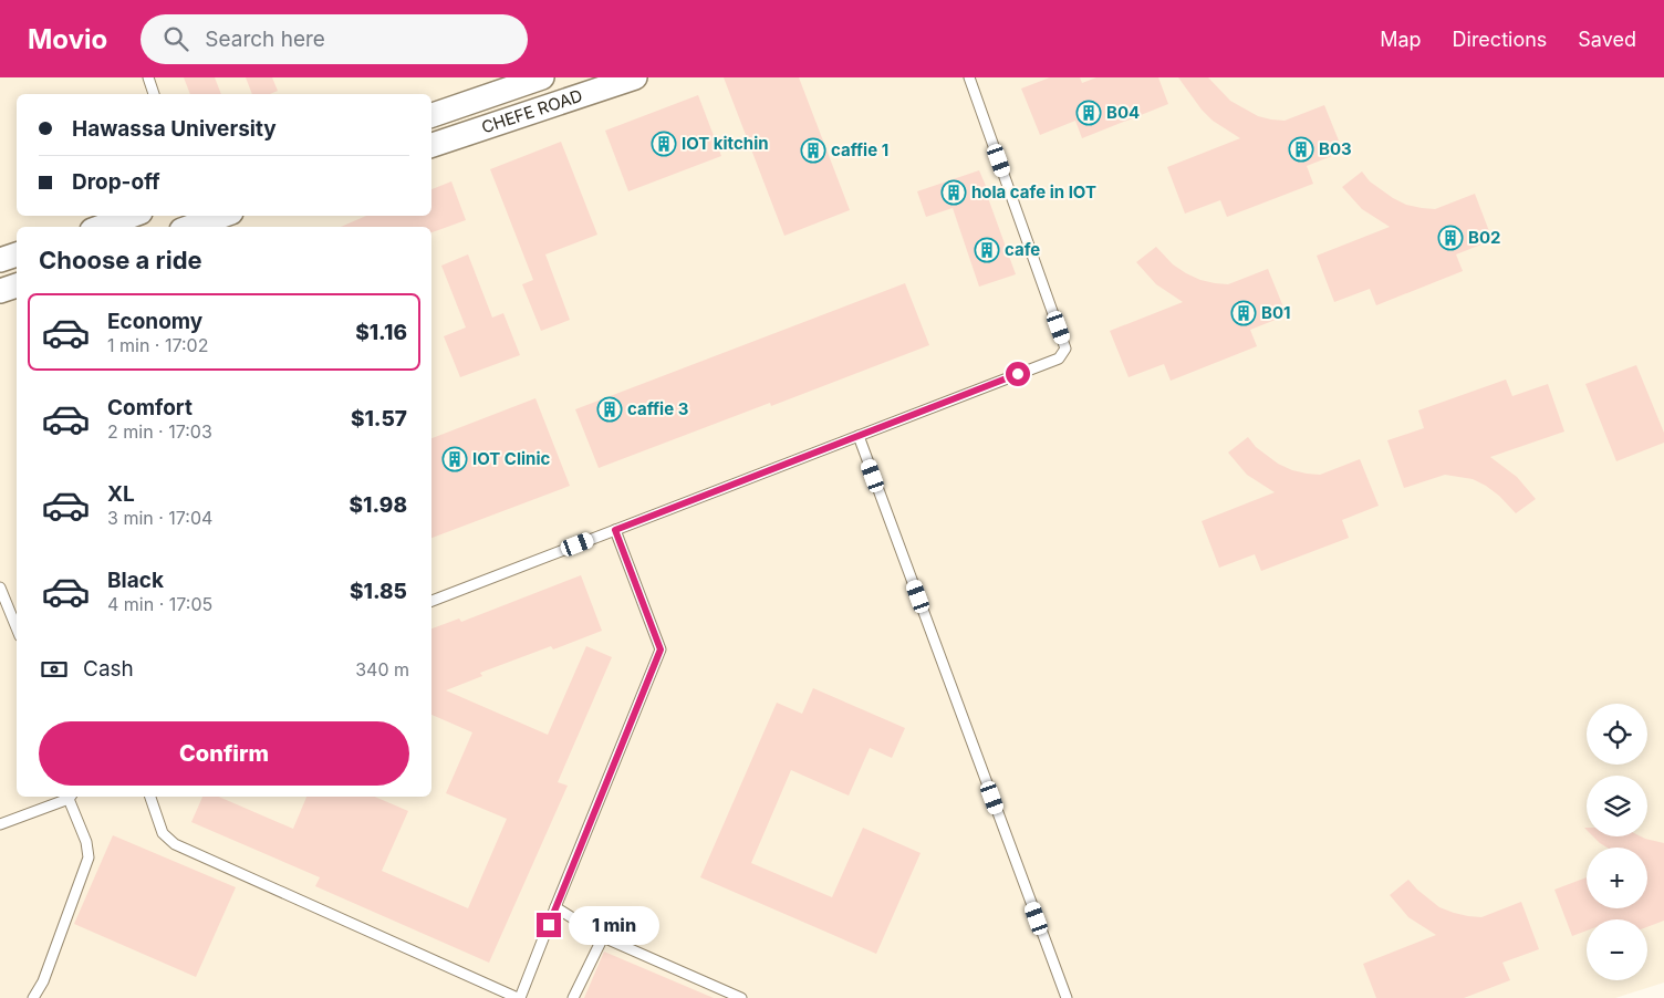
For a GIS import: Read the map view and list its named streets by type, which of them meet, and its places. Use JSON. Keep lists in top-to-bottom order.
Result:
{
  "streets": {
    "street": ["CHEFE ROAD"]
  },
  "places": {
    "building": [
      "B04",
      "IOT kitchin",
      "B03",
      "caffie 1",
      "hola cafe in IOT",
      "B02",
      "cafe",
      "B01",
      "caffie 3",
      "IOT Clinic"
    ]
  },
  "page": {
    "header": "Movio",
    "search": "Search here",
    "nav": ["Map", "Directions", "Saved"],
    "banner": ["Hawassa University", "Drop-off"],
    "heading": "Choose a ride",
    "list": [
      {
        "name": "Economy",
        "note": "1 min · 17:02",
        "value": "$1.16"
      },
      {
        "name": "Comfort",
        "note": "2 min · 17:03",
        "value": "$1.57"
      },
      {
        "name": "XL",
        "note": "3 min · 17:04",
        "value": "$1.98"
      },
      {
        "name": "Black",
        "note": "4 min · 17:05",
        "value": "$1.85"
      }
    ],
    "pay": ["Cash", "340 m"],
    "map_buttons": ["+", "−"],
    "buttons": "Confirm",
    "bubble": "1 min"
  }
}
